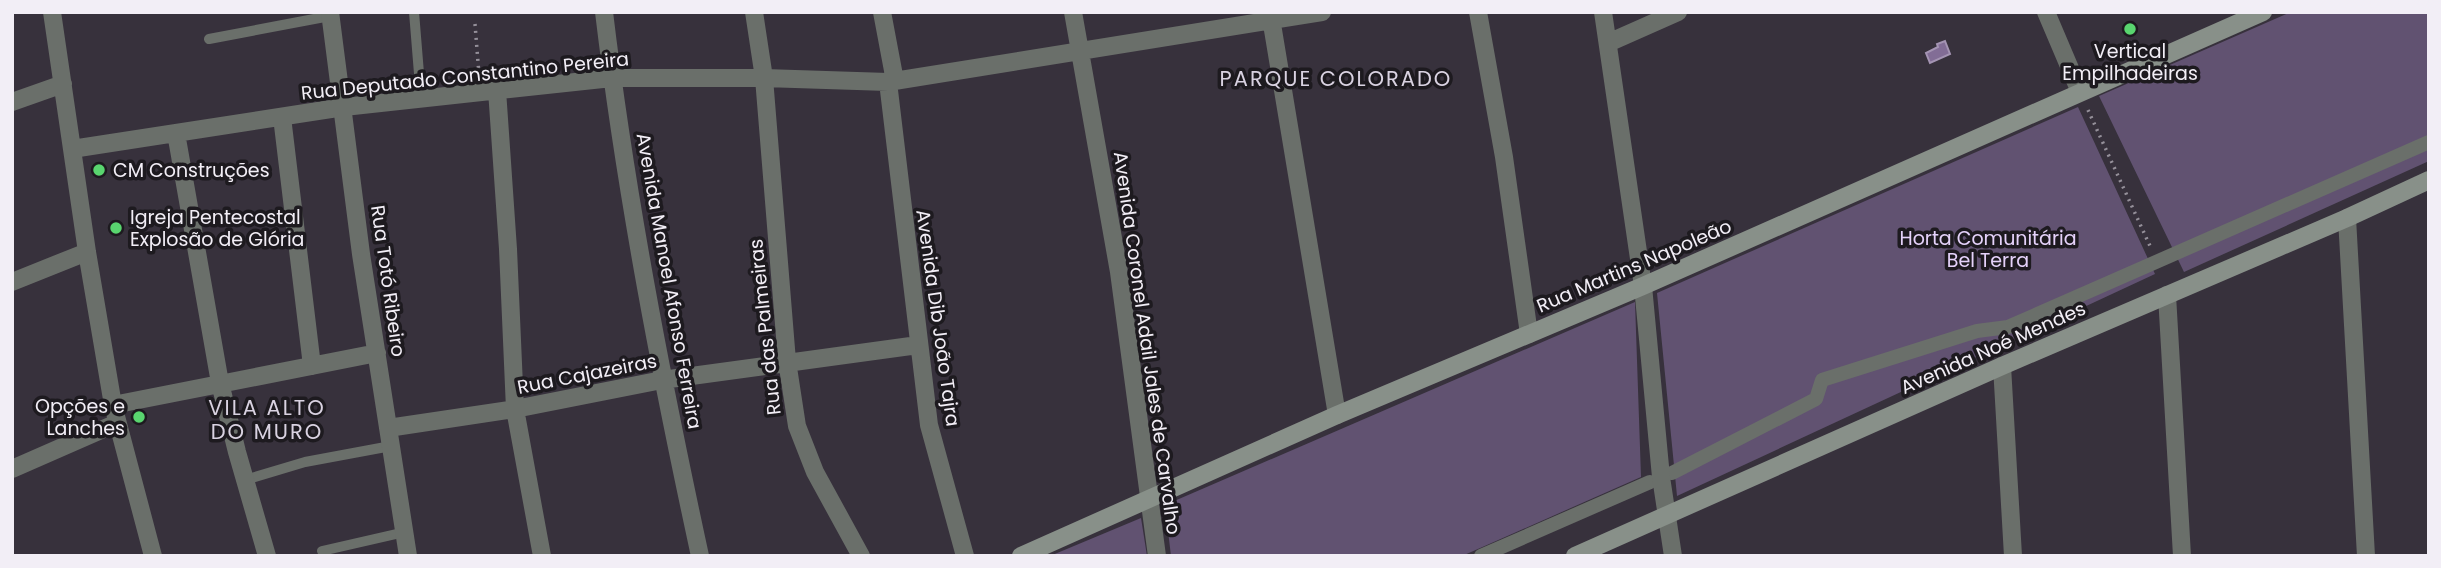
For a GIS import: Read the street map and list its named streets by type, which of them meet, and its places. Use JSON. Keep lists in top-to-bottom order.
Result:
{
  "streets": {
    "main road": ["Rua Martins Napoleão", "Avenida Noé Mendes"],
    "street": [
      "Rua Deputado Constantino Pereira",
      "Rua Totó Ribeiro",
      "Avenida Manoel Afonso Ferreira",
      "Avenida Dib João Tajra",
      "Rua das Palmeiras",
      "Avenida Coronel Adail Jales de Carvalho",
      "Rua Cajazeiras"
    ]
  },
  "crossings": [
    ["Rua Deputado Constantino Pereira", "Rua Totó Ribeiro"],
    ["Rua Deputado Constantino Pereira", "Avenida Manoel Afonso Ferreira"],
    ["Rua Deputado Constantino Pereira", "Avenida Dib João Tajra"],
    ["Rua Deputado Constantino Pereira", "Rua das Palmeiras"],
    ["Rua Deputado Constantino Pereira", "Avenida Coronel Adail Jales de Carvalho"],
    ["Rua Martins Napoleão", "Avenida Coronel Adail Jales de Carvalho"],
    ["Rua Totó Ribeiro", "Rua Cajazeiras"],
    ["Avenida Manoel Afonso Ferreira", "Rua Cajazeiras"],
    ["Avenida Dib João Tajra", "Rua Cajazeiras"],
    ["Rua das Palmeiras", "Rua Cajazeiras"]
  ],
  "districts": ["PARQUE COLORADO", "VILA ALTO DO MURO"],
  "parks": ["Horta Comunitária Bel Terra"],
  "places": [
    "Vertical Empilhadeiras",
    "CM Construções",
    "Igreja Pentecostal Explosão de Glória",
    "Opções e Lanches"
  ]
}
